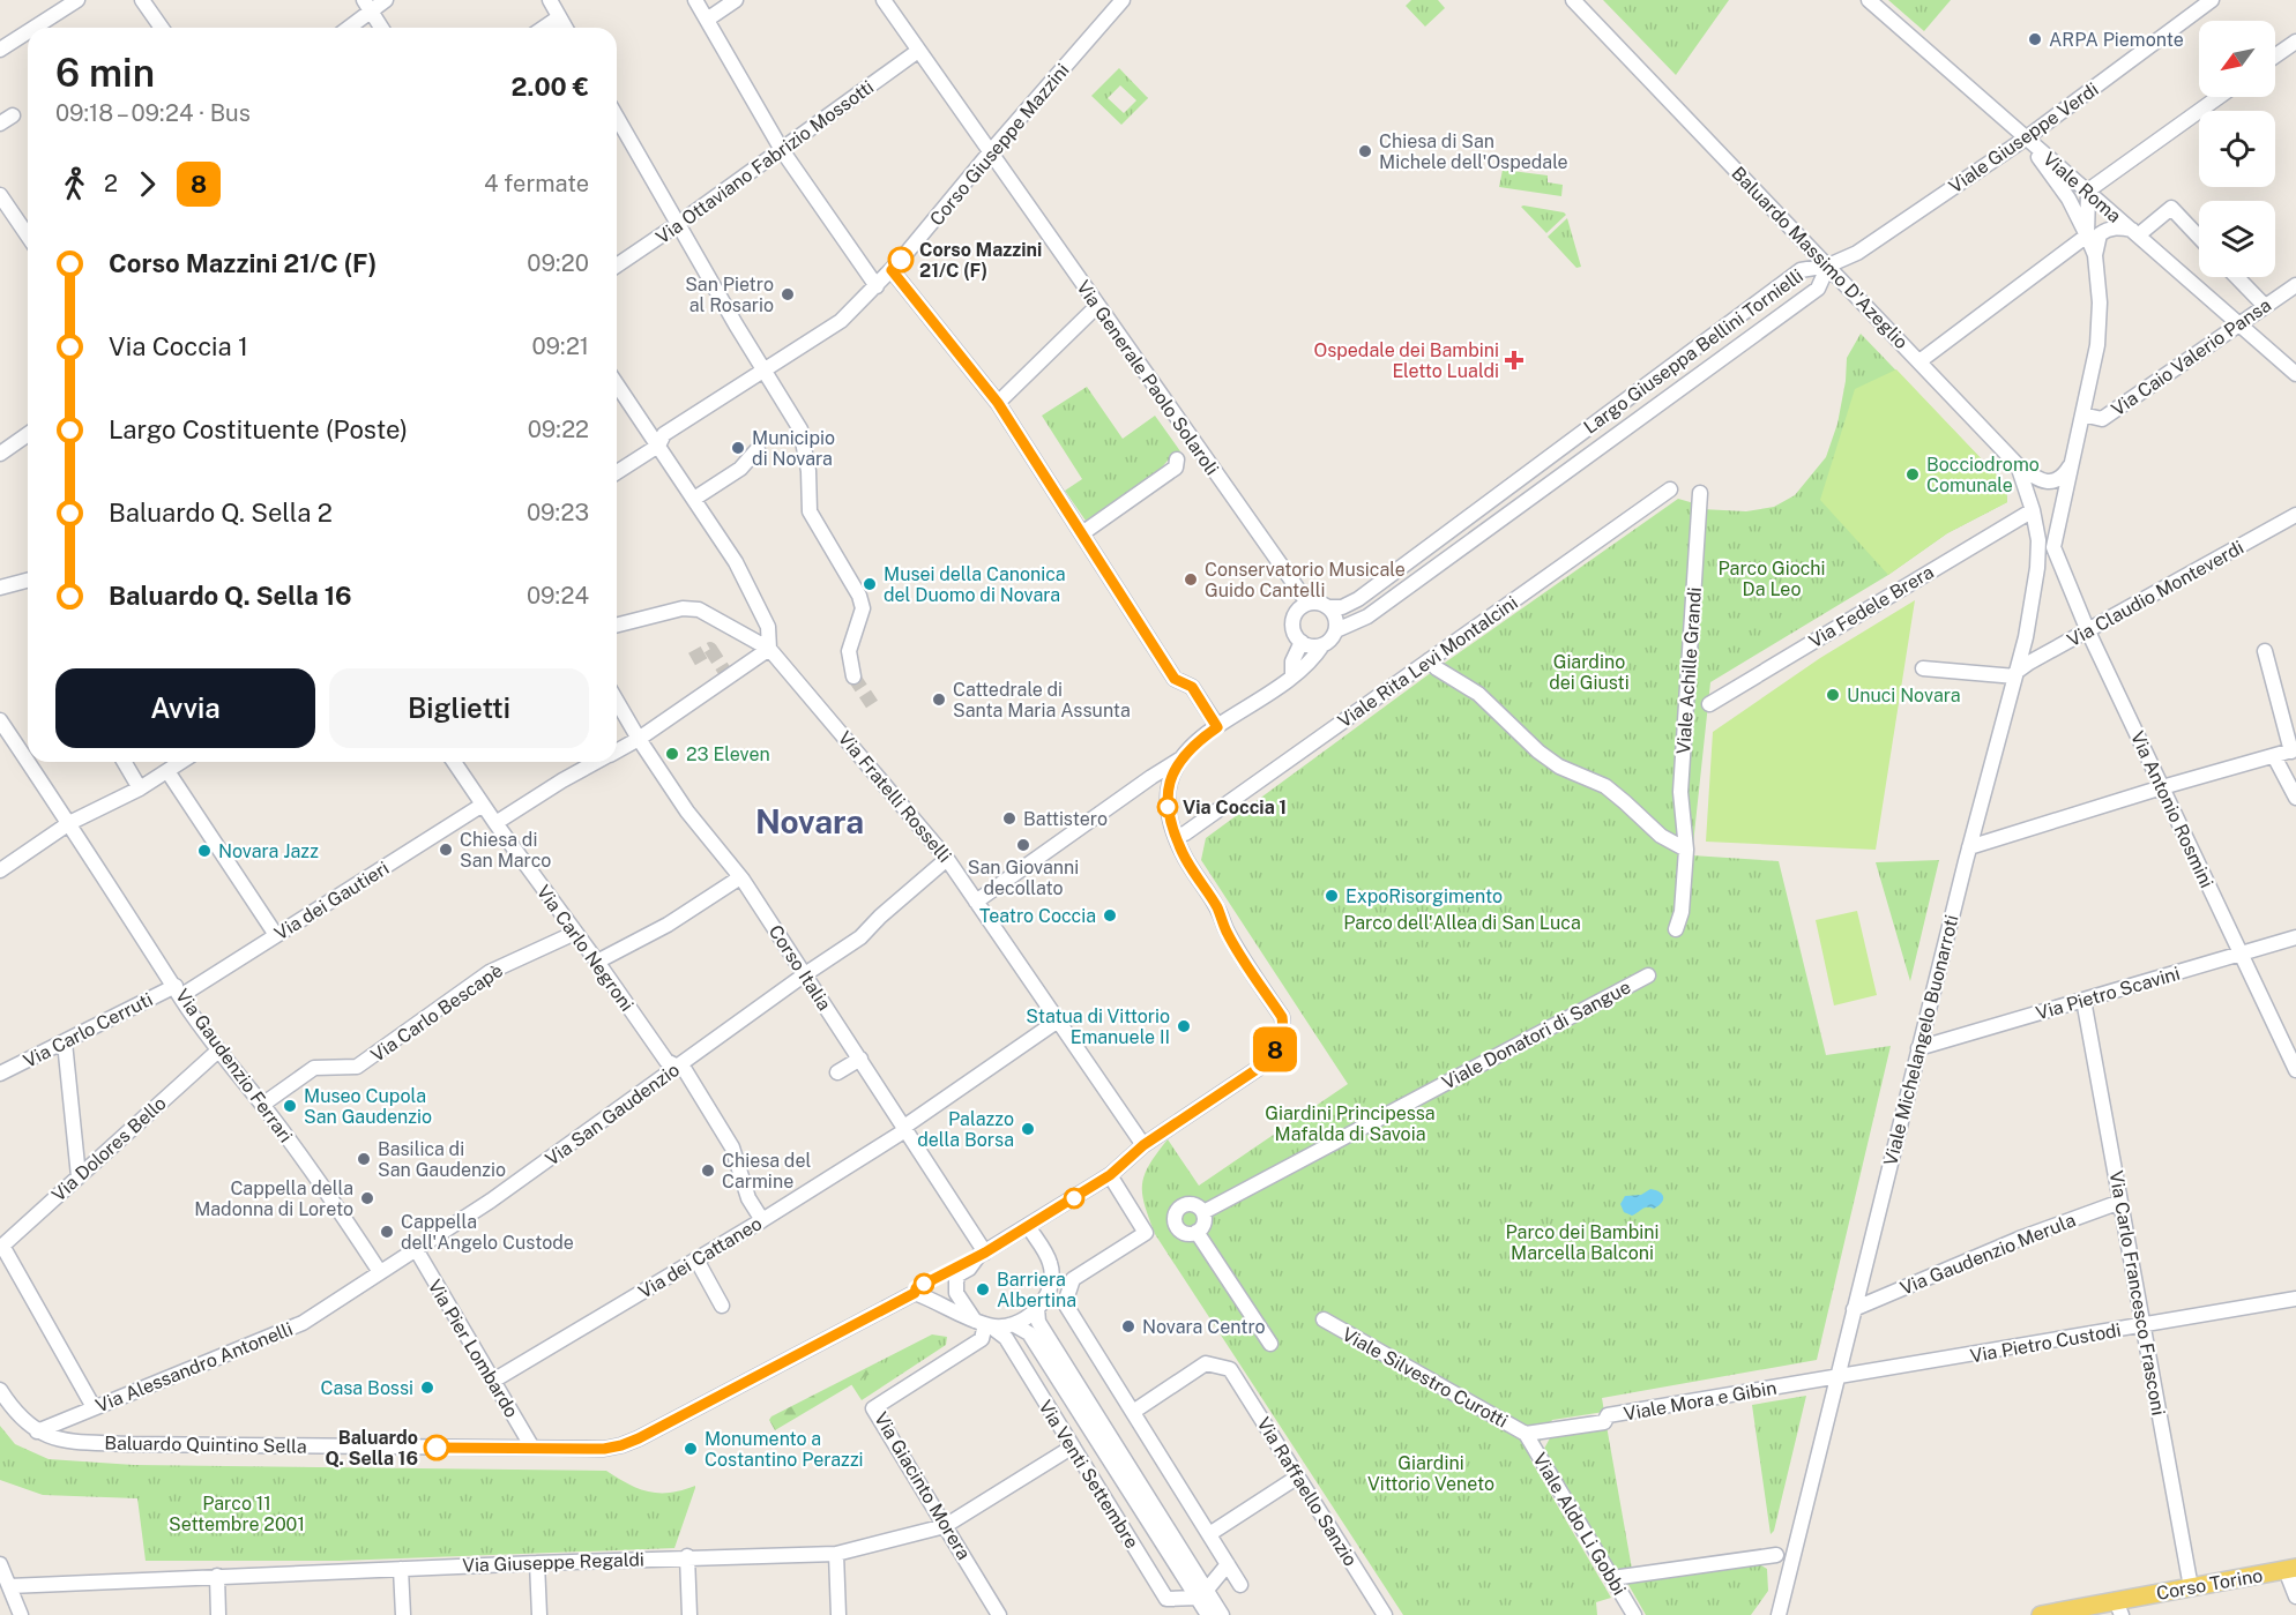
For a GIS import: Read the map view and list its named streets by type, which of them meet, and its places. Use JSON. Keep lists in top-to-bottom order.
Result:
{
  "streets": {
    "main road": ["Corso Torino"],
    "street": [
      "Viale Giuseppe Verdi",
      "Corso Giuseppe Mazzini",
      "Via Ottaviano Fabrizio Mossotti",
      "Viale Roma",
      "Baluardo Massimo D'Azeglio",
      "Largo Giuseppa Bellini Tornielli",
      "Via Caio Valerio Pansa",
      "Via Generale Paolo Solaroli",
      "Via Claudio Monteverdi",
      "Via Fedele Brera",
      "Viale Rita Levi Montalcini",
      "Viale Achille Grandi",
      "Via Fratelli Rosselli",
      "Via Antonio Rosmini",
      "Via dei Gautieri",
      "Via Carlo Negroni",
      "Corso Italia",
      "Via Pietro Scavini",
      "Via Carlo Bescapè",
      "Via Carlo Cerruti",
      "Viale Donatori di Sangue",
      "Viale Michelangelo Buonarroti",
      "Via Gaudenzio Ferrari",
      "Via San Gaudenzio",
      "Via Dolores Bello",
      "Via Gaudenzio Merula",
      "Via dei Cattaneo",
      "Via Carlo Francesco Frasconi",
      "Via Pietro Custodi",
      "Via Pier Lombardo",
      "Via Alessandro Antonelli",
      "Viale Silvestro Curotti",
      "Viale Mora e Gibin",
      "Baluardo Quintino Sella",
      "Via Venti Settembre",
      "Via Giacinto Morera",
      "Via Raffaello Sanzio",
      "Viale Aldo Li Gobbi",
      "Via Giuseppe Regaldi"
    ]
  },
  "crossings": [
    ["Viale Giuseppe Verdi", "Viale Roma"],
    ["Viale Giuseppe Verdi", "Baluardo Massimo D'Azeglio"],
    ["Viale Giuseppe Verdi", "Largo Giuseppa Bellini Tornielli"],
    ["Corso Giuseppe Mazzini", "Via Generale Paolo Solaroli"],
    ["Corso Giuseppe Mazzini", "Via Fratelli Rosselli"],
    ["Via Ottaviano Fabrizio Mossotti", "Via Generale Paolo Solaroli"],
    ["Viale Roma", "Via Caio Valerio Pansa"],
    ["Baluardo Massimo D'Azeglio", "Largo Giuseppa Bellini Tornielli"],
    ["Baluardo Massimo D'Azeglio", "Via Antonio Rosmini"],
    ["Baluardo Massimo D'Azeglio", "Viale Michelangelo Buonarroti"],
    ["Largo Giuseppa Bellini Tornielli", "Via Generale Paolo Solaroli"],
    ["Via Claudio Monteverdi", "Via Antonio Rosmini"],
    ["Via Claudio Monteverdi", "Viale Michelangelo Buonarroti"],
    ["Via Fedele Brera", "Viale Michelangelo Buonarroti"],
    ["Via Fratelli Rosselli", "Via San Gaudenzio"],
    ["Via Fratelli Rosselli", "Via dei Cattaneo"],
    ["Via Antonio Rosmini", "Via Pietro Scavini"],
    ["Via dei Gautieri", "Via Carlo Negroni"],
    ["Via dei Gautieri", "Via Carlo Cerruti"],
    ["Via dei Gautieri", "Via Gaudenzio Ferrari"],
    ["Via Carlo Negroni", "Via Carlo Bescapè"],
    ["Via Carlo Negroni", "Via San Gaudenzio"],
    ["Via Carlo Negroni", "Via dei Cattaneo"],
    ["Corso Italia", "Via San Gaudenzio"],
    ["Corso Italia", "Via dei Cattaneo"],
    ["Corso Italia", "Baluardo Quintino Sella"],
    ["Corso Italia", "Via Venti Settembre"],
    ["Corso Italia", "Via Giacinto Morera"],
    ["Via Pietro Scavini", "Viale Michelangelo Buonarroti"],
    ["Via Pietro Scavini", "Via Carlo Francesco Frasconi"],
    ["Via Carlo Bescapè", "Via Gaudenzio Ferrari"],
    ["Via Carlo Cerruti", "Via Gaudenzio Ferrari"],
    ["Viale Michelangelo Buonarroti", "Via Gaudenzio Merula"],
    ["Viale Michelangelo Buonarroti", "Via Pietro Custodi"],
    ["Viale Michelangelo Buonarroti", "Viale Mora e Gibin"],
    ["Via Gaudenzio Ferrari", "Via Dolores Bello"],
    ["Via Gaudenzio Ferrari", "Via Alessandro Antonelli"],
    ["Via San Gaudenzio", "Via Pier Lombardo"],
    ["Via San Gaudenzio", "Via Alessandro Antonelli"],
    ["Via Gaudenzio Merula", "Via Carlo Francesco Frasconi"],
    ["Via dei Cattaneo", "Via Pier Lombardo"],
    ["Via Carlo Francesco Frasconi", "Via Pietro Custodi"],
    ["Via Carlo Francesco Frasconi", "Corso Torino"],
    ["Via Pietro Custodi", "Viale Mora e Gibin"],
    ["Via Pier Lombardo", "Via Alessandro Antonelli"],
    ["Via Pier Lombardo", "Baluardo Quintino Sella"],
    ["Via Alessandro Antonelli", "Baluardo Quintino Sella"],
    ["Viale Silvestro Curotti", "Viale Mora e Gibin"],
    ["Viale Silvestro Curotti", "Viale Aldo Li Gobbi"],
    ["Viale Mora e Gibin", "Viale Aldo Li Gobbi"],
    ["Baluardo Quintino Sella", "Via Venti Settembre"],
    ["Baluardo Quintino Sella", "Via Giacinto Morera"],
    ["Via Venti Settembre", "Via Giacinto Morera"],
    ["Via Venti Settembre", "Via Giuseppe Regaldi"],
    ["Via Giacinto Morera", "Via Giuseppe Regaldi"]
  ],
  "districts": ["Novara"],
  "parks": [
    "Parco Giochi Da Leo",
    "Giardino dei Giusti",
    "Parco dell'Allea di San Luca",
    "Giardini Principessa Mafalda di Savoia",
    "Parco dei Bambini Marcella Balconi",
    "Giardini Vittorio Veneto",
    "Parco 11 Settembre 2001"
  ],
  "places": {
    "other": [
      "ARPA Piemonte",
      "Chiesa di San Michele dell'Ospedale",
      "Corso Mazzini 21/C (F)",
      "San Pietro al Rosario",
      "Municipio di Novara",
      "Bocciodromo Comunale",
      "Conservatorio Musicale Guido Cantelli",
      "Musei della Canonica del Duomo di Novara",
      "Unuci Novara",
      "Cattedrale di Santa Maria Assunta",
      "23 Eleven",
      "Via Coccia 1",
      "Battistero",
      "San Giovanni decollato",
      "Chiesa di San Marco",
      "Novara Jazz",
      "ExpoRisorgimento",
      "Teatro Coccia",
      "Statua di Vittorio Emanuele II",
      "Museo Cupola San Gaudenzio",
      "Palazzo della Borsa",
      "Basilica di San Gaudenzio",
      "Chiesa del Carmine",
      "Cappella della Madonna di Loreto",
      "Cappella dell'Angelo Custode",
      "Barriera Albertina",
      "Novara Centro",
      "Casa Bossi",
      "Baluardo Q. Sella 16",
      "Monumento a Costantino Perazzi"
    ],
    "health": ["Ospedale dei Bambini Eletto Lualdi"]
  },
  "lines": ["bus line 8"],
  "north": "bottom left",
  "page": {
    "on_map": "8",
    "heading": ["6 min", "09:18 – 09:24 · Bus", "2.00 €"],
    "legs": ["2", "8", "4 fermate"],
    "list": [
      {
        "name": "Corso Mazzini 21/C (F)",
        "value": "09:20"
      },
      {
        "name": "Via Coccia 1",
        "value": "09:21"
      },
      {
        "name": "Largo Costituente (Poste)",
        "value": "09:22"
      },
      {
        "name": "Baluardo Q. Sella 2",
        "value": "09:23"
      },
      {
        "name": "Baluardo Q. Sella 16",
        "value": "09:24"
      }
    ],
    "buttons": ["Avvia", "Biglietti"]
  }
}
